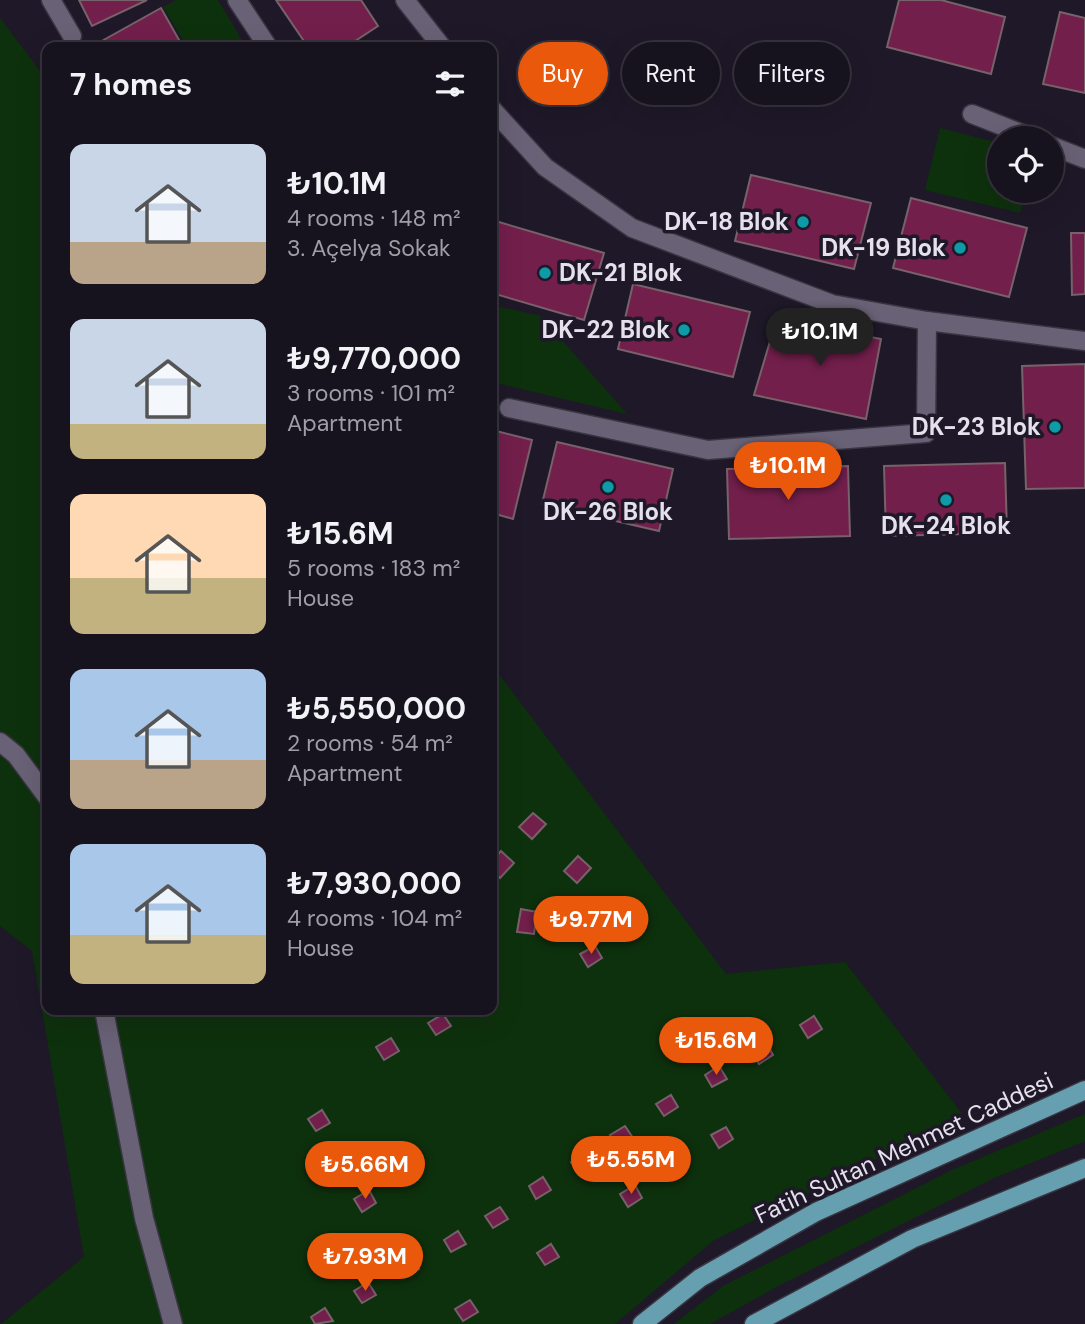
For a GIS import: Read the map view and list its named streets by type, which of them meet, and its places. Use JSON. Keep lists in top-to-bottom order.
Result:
{
  "streets": {
    "main road": ["Fatih Sultan Mehmet Caddesi"]
  },
  "places": [
    "DK-18 Blok",
    "DK-19 Blok",
    "DK-21 Blok",
    "DK-22 Blok",
    "DK-23 Blok",
    "DK-26 Blok",
    "DK-24 Blok"
  ],
  "page": {
    "chip": ["Buy", "Rent", "Filters"],
    "heading": "7 homes",
    "list": [
      {
        "name": "₺10.1M",
        "note": "4 rooms · 148 m² · 3. Açelya Sokak"
      },
      {
        "name": "₺9,770,000",
        "note": "3 rooms · 101 m² · Apartment"
      },
      {
        "name": "₺15.6M",
        "note": "5 rooms · 183 m² · House"
      },
      {
        "name": "₺5,550,000",
        "note": "2 rooms · 54 m² · Apartment"
      },
      {
        "name": "₺7,930,000",
        "note": "4 rooms · 104 m² · House"
      }
    ],
    "price": [
      "₺10.1M",
      "₺10.1M",
      "₺9.77M",
      "₺15.6M",
      "₺5.55M",
      "₺5.66M",
      "₺7.93M"
    ]
  }
}
